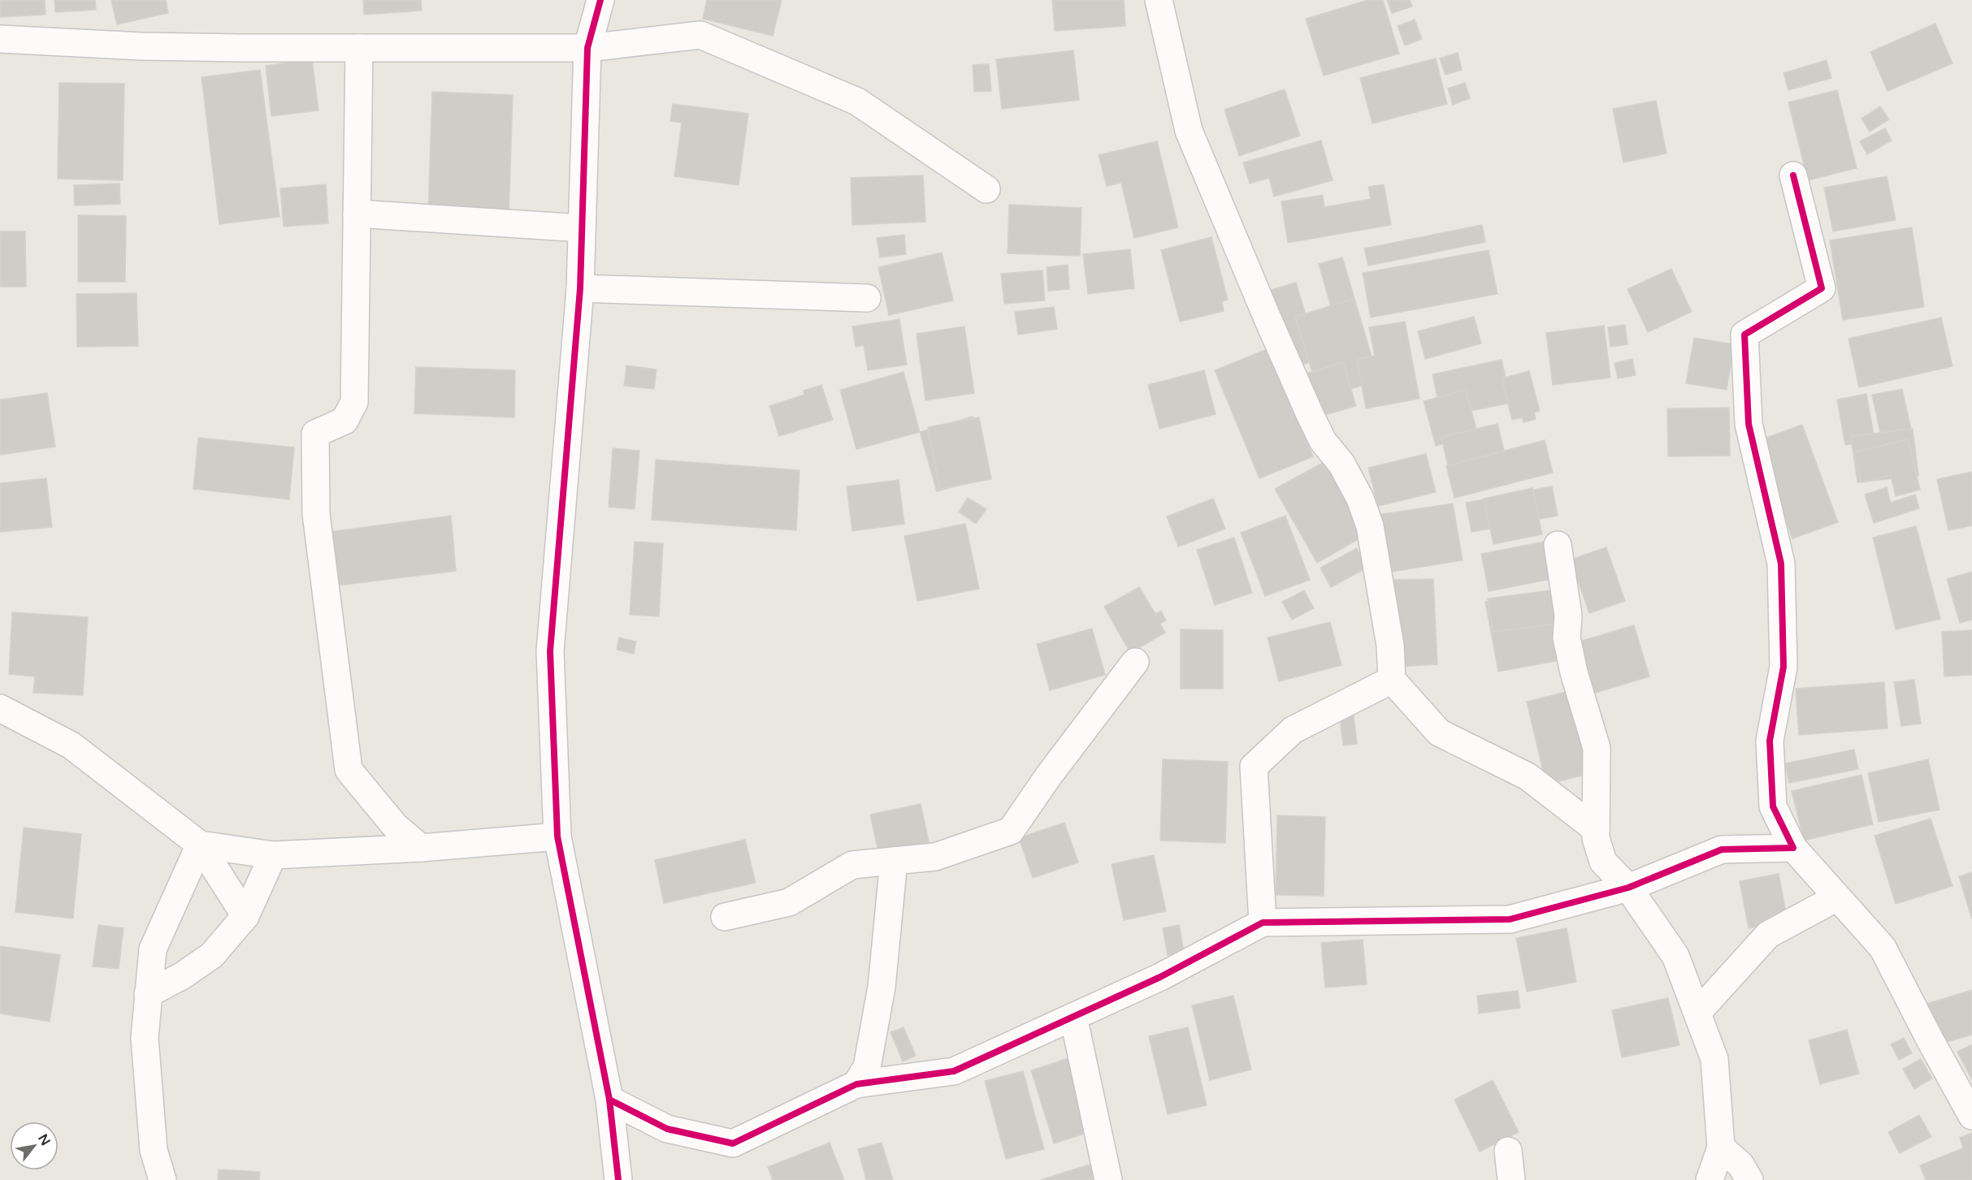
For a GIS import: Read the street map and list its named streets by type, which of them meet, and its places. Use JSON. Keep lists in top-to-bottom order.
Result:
{
  "north": "top right"
}
